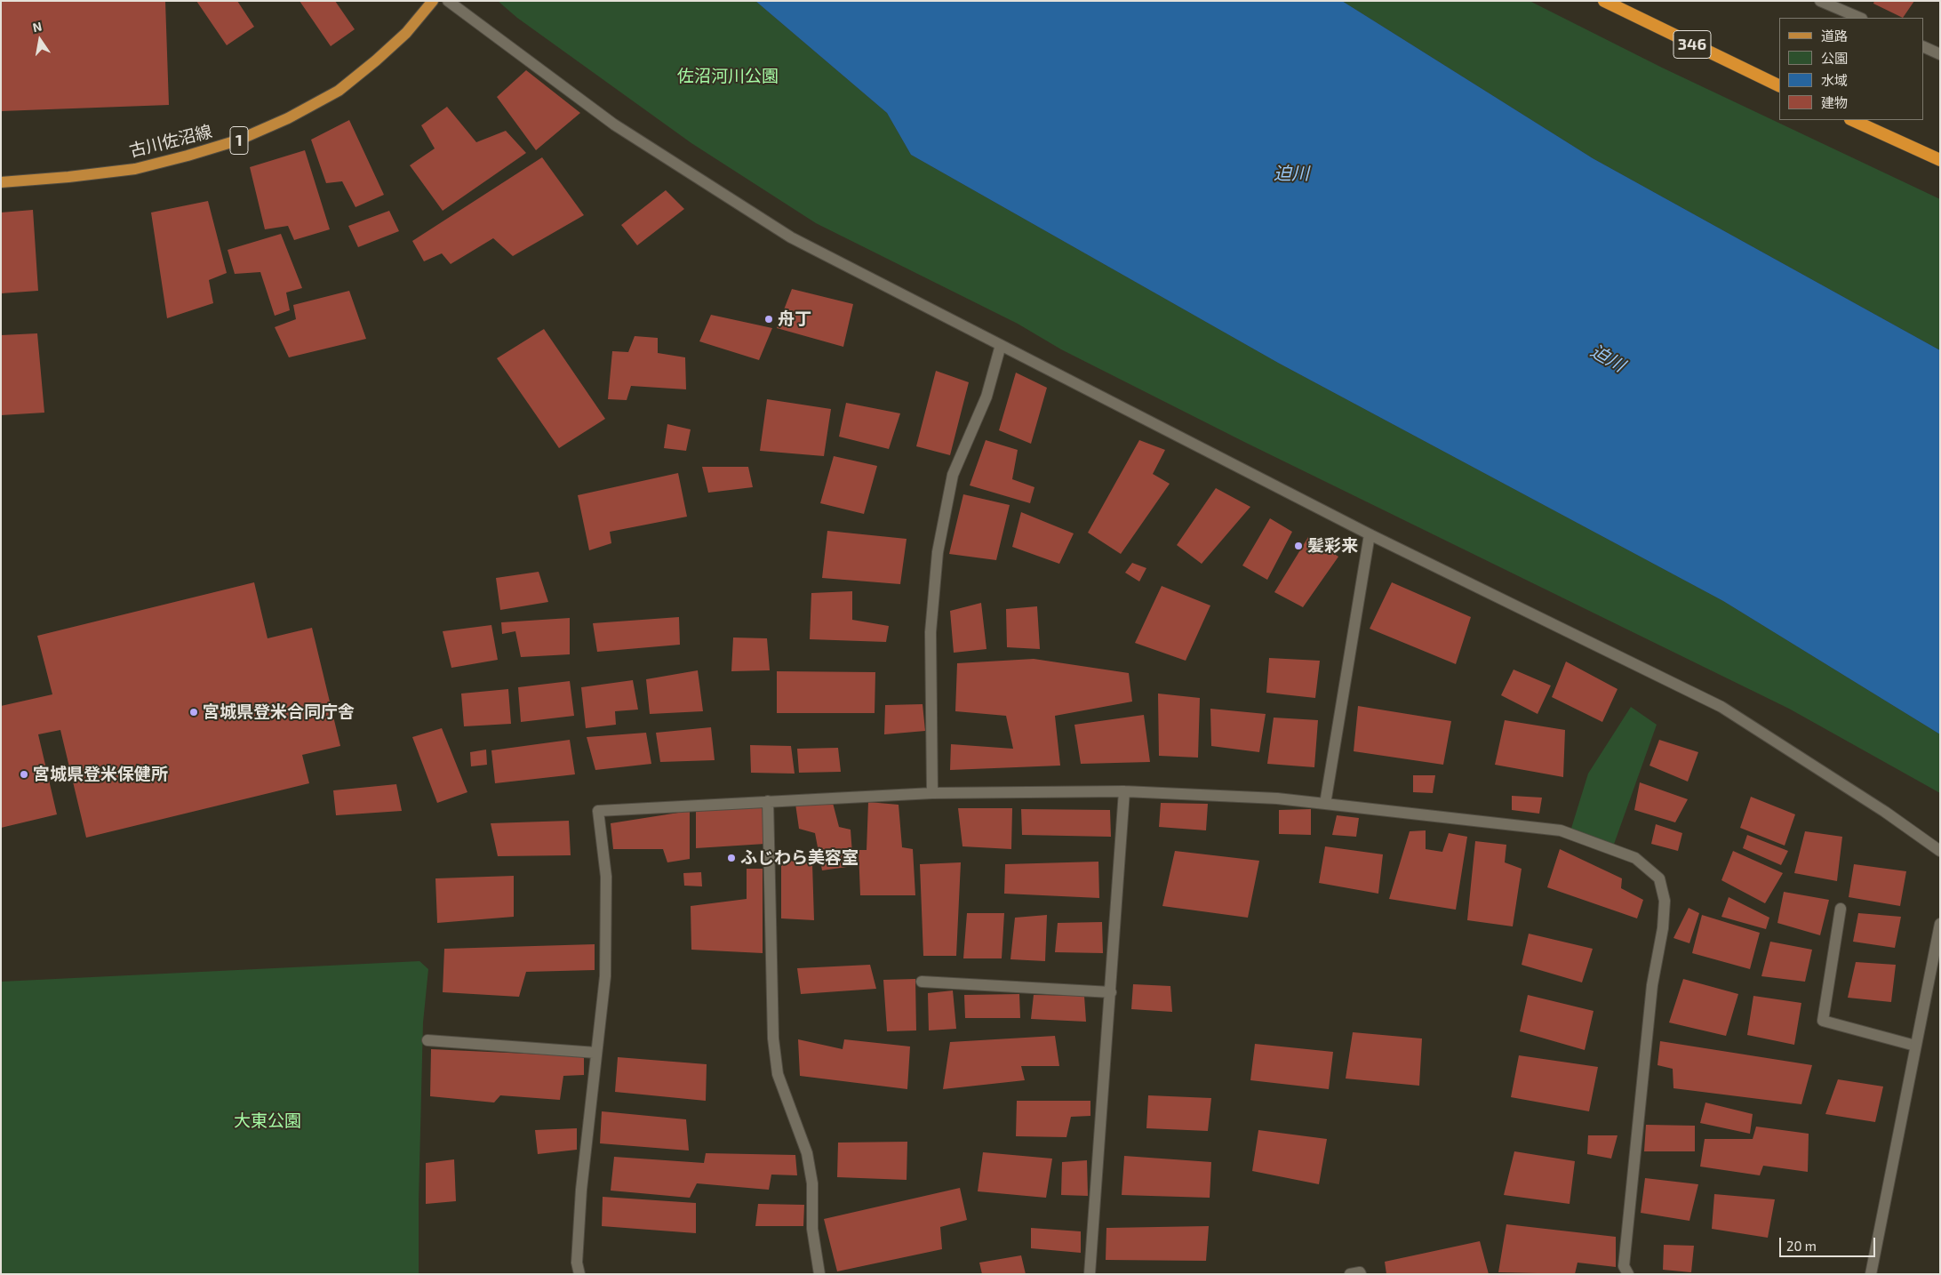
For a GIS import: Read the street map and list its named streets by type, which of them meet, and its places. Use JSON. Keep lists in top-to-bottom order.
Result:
{
  "streets": {
    "highway": ["346"],
    "main road": ["1", "古川佐沼線"]
  },
  "water": ["迫川"],
  "parks": ["佐沼河川公園", "大東公園"],
  "places": [
    "舟丁",
    "髪彩来",
    "宮城県登米合同庁舎",
    "宮城県登米保健所",
    "ふじわら美容室"
  ],
  "legend": [
    "道路",
    "公園",
    "水域",
    "建物"
  ],
  "scale_bar": "20 m",
  "north": "top"
}
